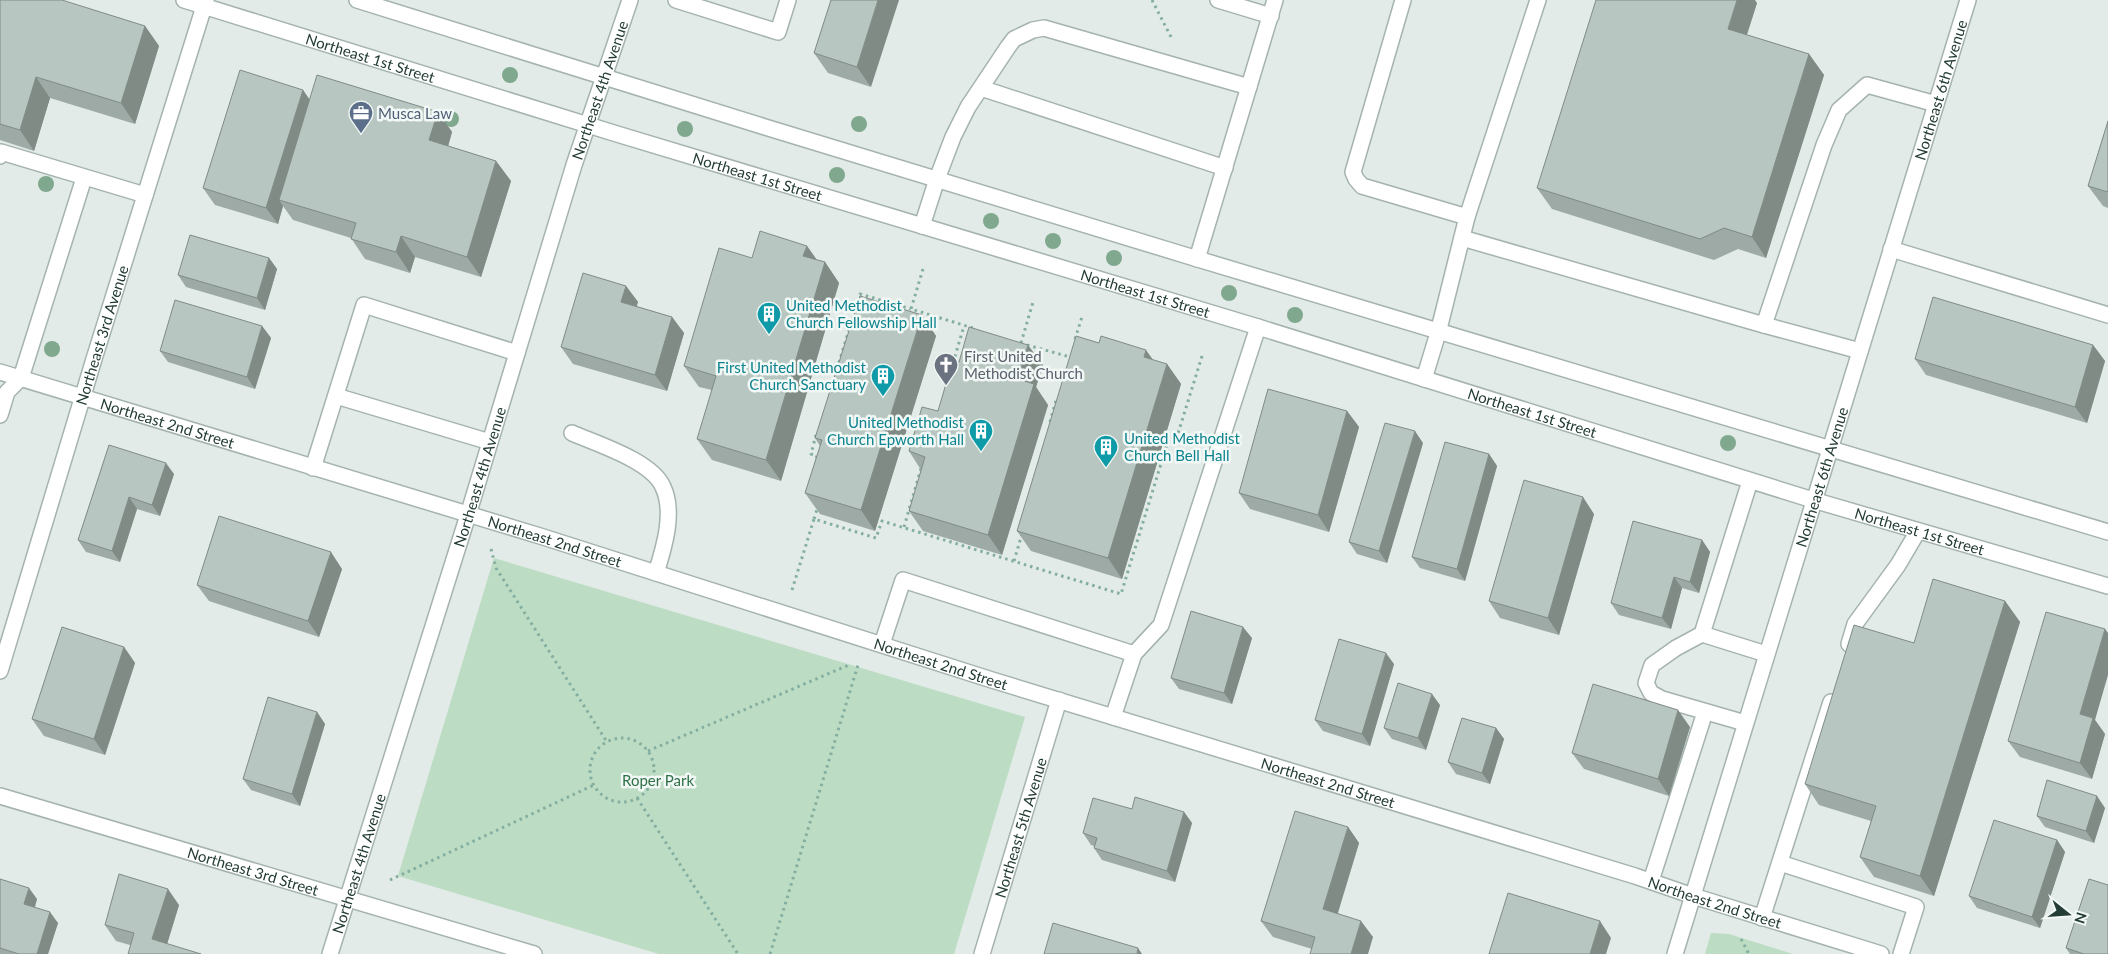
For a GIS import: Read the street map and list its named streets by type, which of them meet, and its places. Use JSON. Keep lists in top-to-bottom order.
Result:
{
  "streets": {
    "street": [
      "Northeast 1st Street",
      "Northeast 4th Avenue",
      "Northeast 6th Avenue",
      "Northeast 3rd Avenue",
      "Northeast 2nd Street",
      "Northeast 5th Avenue",
      "Northeast 3rd Street"
    ]
  },
  "crossings": [
    ["Northeast 1st Street", "Northeast 4th Avenue"],
    ["Northeast 1st Street", "Northeast 6th Avenue"],
    ["Northeast 1st Street", "Northeast 3rd Avenue"],
    ["Northeast 4th Avenue", "Northeast 2nd Street"],
    ["Northeast 4th Avenue", "Northeast 3rd Street"],
    ["Northeast 6th Avenue", "Northeast 2nd Street"],
    ["Northeast 3rd Avenue", "Northeast 2nd Street"],
    ["Northeast 2nd Street", "Northeast 5th Avenue"]
  ],
  "parks": ["Roper Park"],
  "places": {
    "office": ["Musca Law"],
    "building": [
      "United Methodist Church Fellowship Hall",
      "First United Methodist Church Sanctuary",
      "United Methodist Church Epworth Hall",
      "United Methodist Church Bell Hall"
    ],
    "church": ["First United Methodist Church"]
  },
  "north": "right"
}
